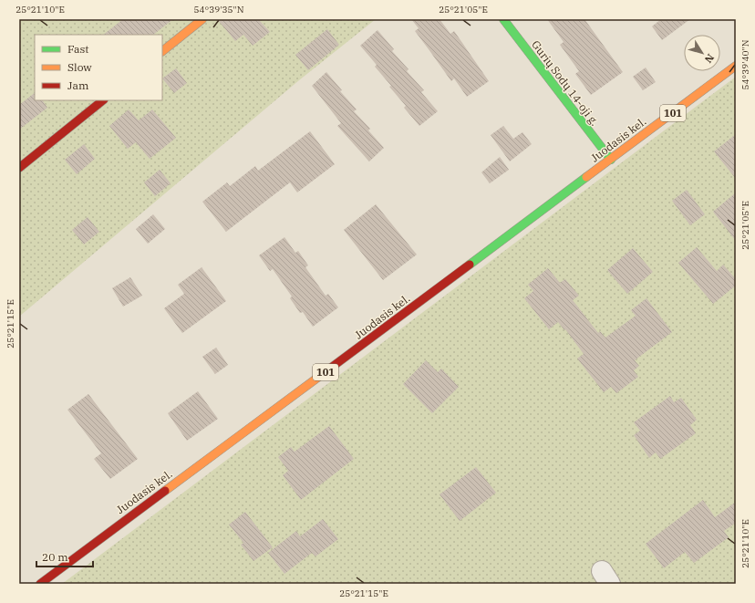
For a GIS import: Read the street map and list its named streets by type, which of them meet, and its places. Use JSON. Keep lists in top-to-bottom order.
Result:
{
  "streets": {
    "main road": ["Gurių Sodų 14-oji g.", "101", "Juodasis kel."]
  },
  "crossings": [
    ["Gurių Sodų 14-oji g.", "Juodasis kel."]
  ],
  "legend": ["Fast", "Slow", "Jam"],
  "scale_bar": "20 m",
  "north": "bottom right",
  "coordinates": [
    "25°21'10\"E",
    "54°39'35\"N",
    "25°21'05\"E",
    "54°39'40\"N",
    "25°21'15\"E"
  ]
}
